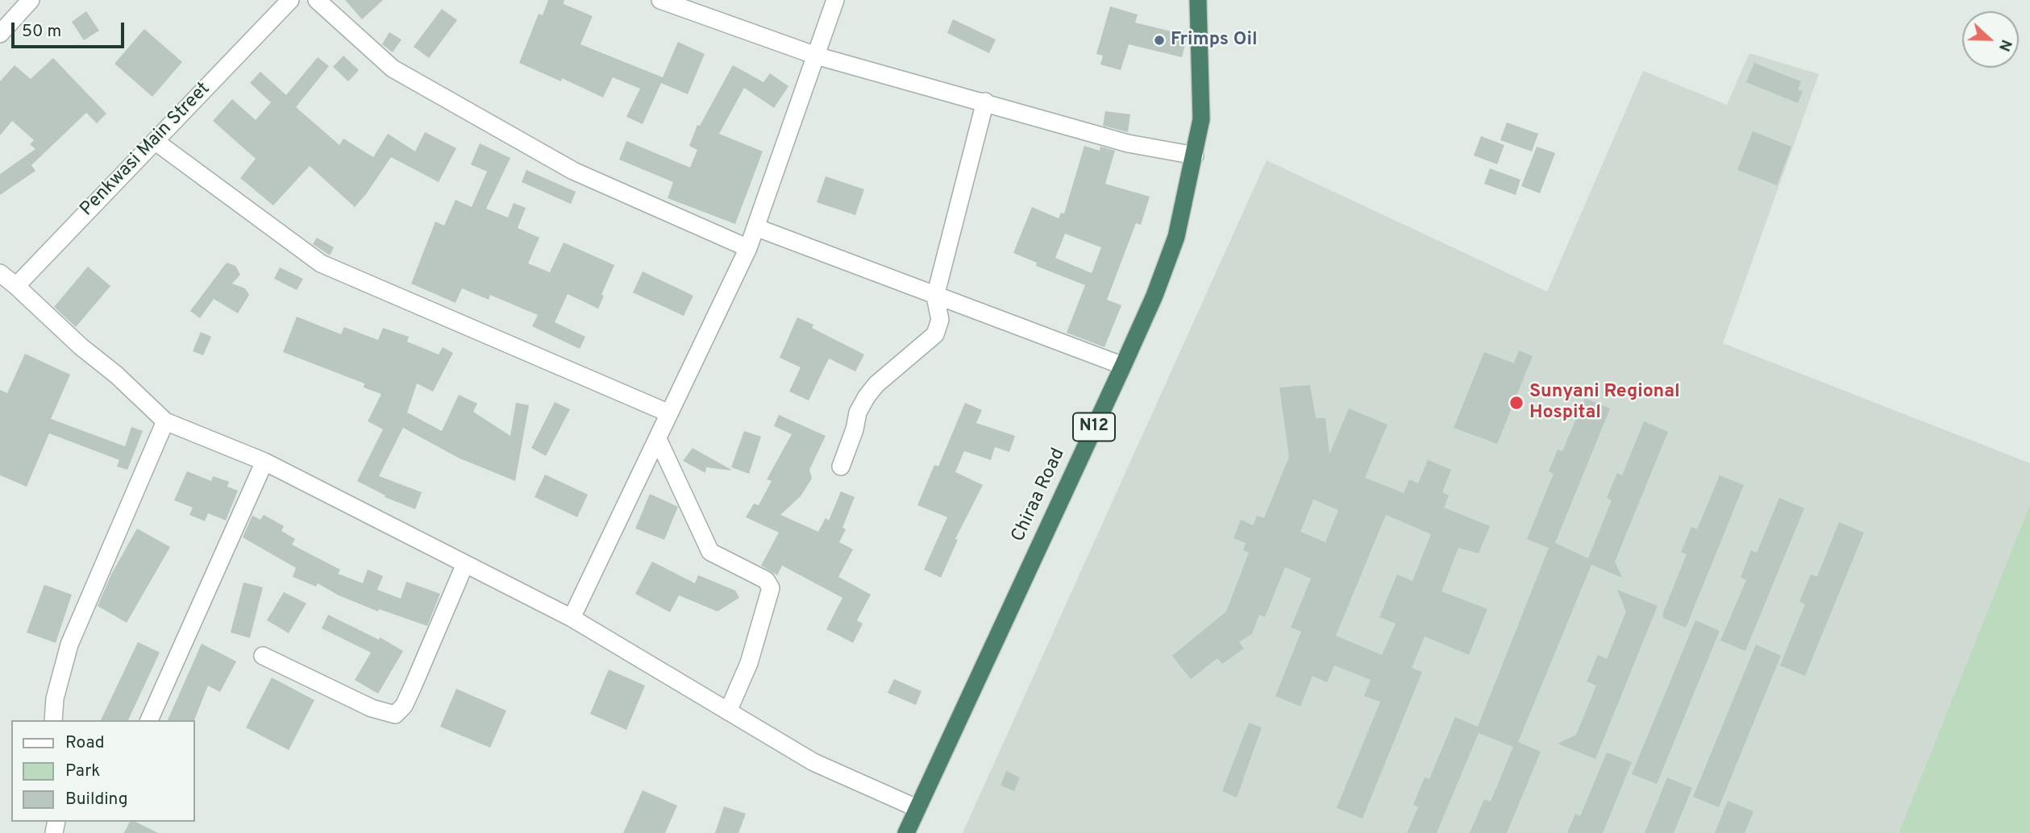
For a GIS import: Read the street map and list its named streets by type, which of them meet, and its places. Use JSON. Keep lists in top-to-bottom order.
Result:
{
  "streets": {
    "highway": ["N12", "Chiraa Road"],
    "street": ["Penkwasi Main Street"]
  },
  "places": ["Frimps Oil", "Sunyani Regional Hospital"],
  "legend": ["Road", "Park", "Building"],
  "scale_bar": "50 m",
  "north": "right"
}
